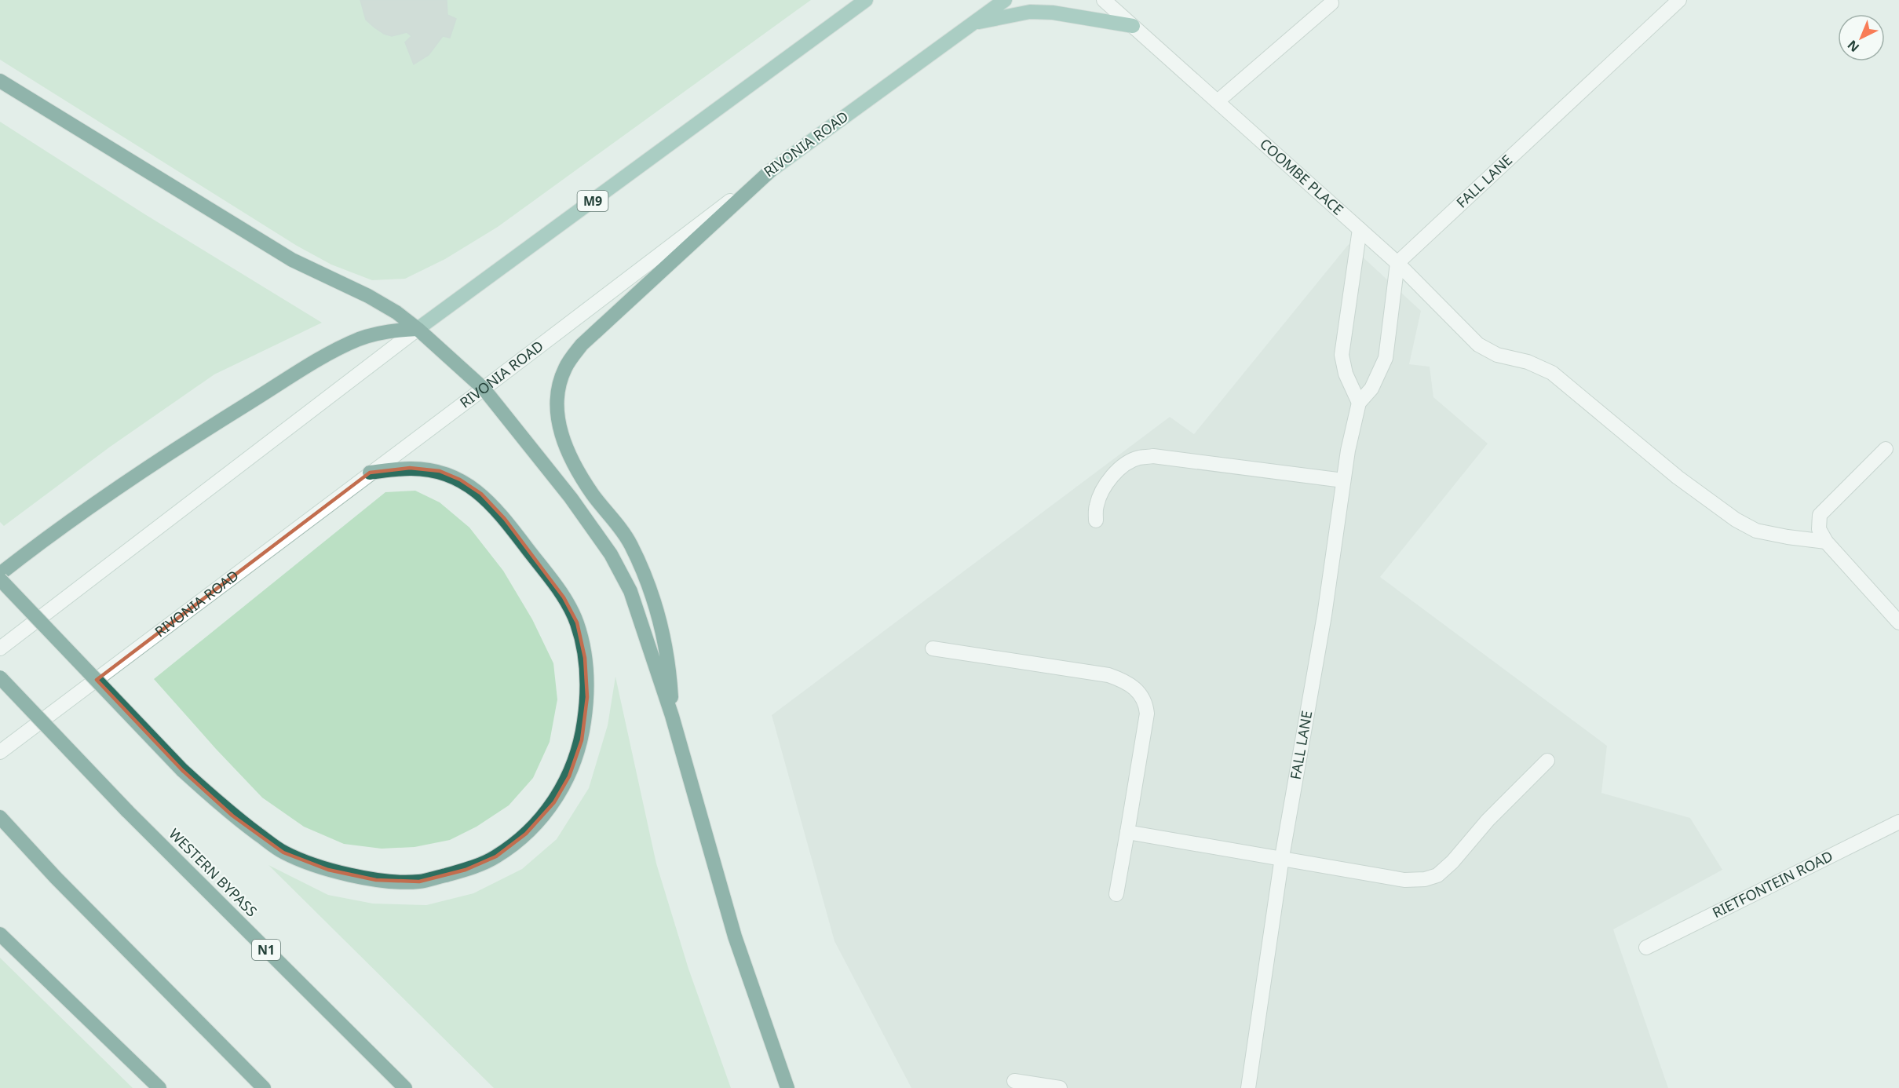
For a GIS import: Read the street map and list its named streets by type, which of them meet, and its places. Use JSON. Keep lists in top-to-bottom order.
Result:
{
  "streets": {
    "highway": ["WESTERN BYPASS", "N1"],
    "main road": ["RIVONIA ROAD", "M9"],
    "street": ["COOMBE PLACE", "FALL LANE", "RIETFONTEIN ROAD"]
  },
  "crossings": [
    ["COOMBE PLACE", "FALL LANE"]
  ],
  "north": "bottom left"
}
